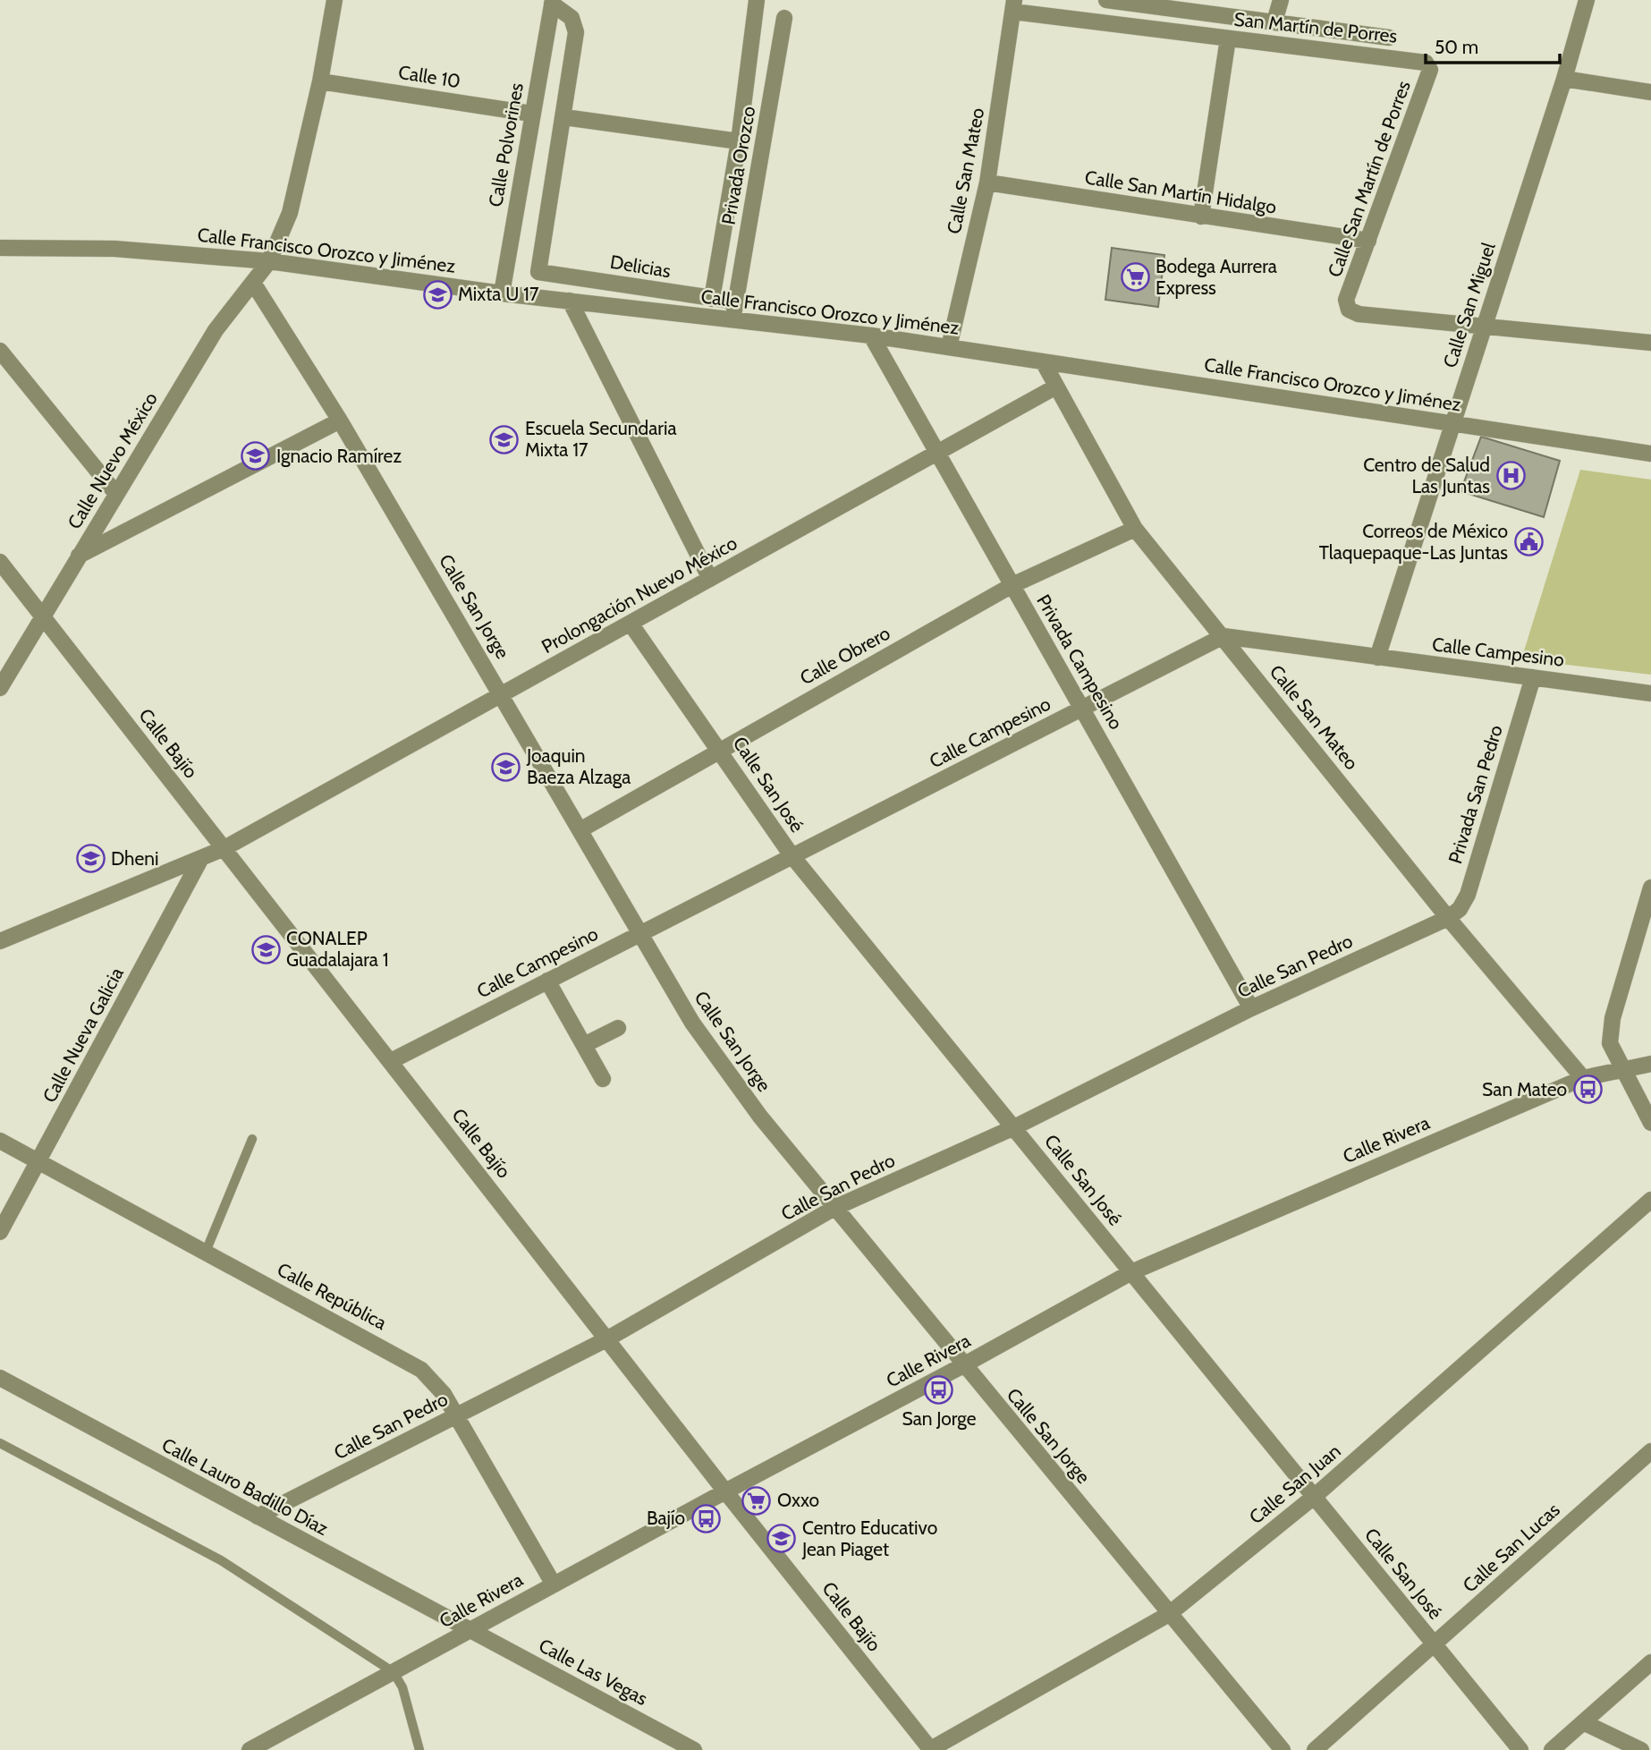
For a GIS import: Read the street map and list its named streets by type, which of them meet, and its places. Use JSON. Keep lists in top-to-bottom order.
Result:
{
  "streets": {
    "street": [
      "San Martín de Porres",
      "Calle 10",
      "Calle Polvorines",
      "Privada Orozco",
      "Calle San Mateo",
      "Calle San Martín de Porres",
      "Calle San Martín Hidalgo",
      "Calle Francisco Orozco y Jiménez",
      "Delicias",
      "Calle San Miguel",
      "Calle Nuevo México",
      "Prolongación Nuevo México",
      "Calle San Jorge",
      "Calle Campesino",
      "Calle Obrero",
      "Privada Campesino",
      "Calle Bajío",
      "Calle San José",
      "Privada San Pedro",
      "Calle San Pedro",
      "Calle Nueva Galicia",
      "Calle Rivera",
      "Calle República",
      "Calle San Juan",
      "Calle Lauro Badillo Díaz",
      "Calle San Lucas",
      "Calle Las Vegas"
    ]
  },
  "crossings": [
    ["San Martín de Porres", "Calle San Mateo"],
    ["San Martín de Porres", "Calle San Martín de Porres"],
    ["Calle 10", "Calle Polvorines"],
    ["Calle Polvorines", "Calle Francisco Orozco y Jiménez"],
    ["Calle Polvorines", "Delicias"],
    ["Privada Orozco", "Calle Francisco Orozco y Jiménez"],
    ["Privada Orozco", "Delicias"],
    ["Calle San Mateo", "Calle San Martín Hidalgo"],
    ["Calle San Mateo", "Calle Francisco Orozco y Jiménez"],
    ["Calle San Mateo", "Prolongación Nuevo México"],
    ["Calle San Mateo", "Calle Campesino"],
    ["Calle San Mateo", "Calle Obrero"],
    ["Calle San Mateo", "Privada San Pedro"],
    ["Calle San Mateo", "Calle San Pedro"],
    ["Calle San Mateo", "Calle Rivera"],
    ["Calle San Martín de Porres", "Calle San Martín Hidalgo"],
    ["Calle San Martín de Porres", "Calle San Miguel"],
    ["Calle Francisco Orozco y Jiménez", "Calle San Miguel"],
    ["Calle Francisco Orozco y Jiménez", "Calle Nuevo México"],
    ["Calle Francisco Orozco y Jiménez", "Privada Campesino"],
    ["Calle San Miguel", "Calle Campesino"],
    ["Calle Nuevo México", "Calle San Jorge"],
    ["Calle Nuevo México", "Calle Bajío"],
    ["Prolongación Nuevo México", "Calle San Jorge"],
    ["Prolongación Nuevo México", "Privada Campesino"],
    ["Prolongación Nuevo México", "Calle Bajío"],
    ["Prolongación Nuevo México", "Calle San José"],
    ["Prolongación Nuevo México", "Calle Nueva Galicia"],
    ["Calle San Jorge", "Calle Campesino"],
    ["Calle San Jorge", "Calle Obrero"],
    ["Calle San Jorge", "Calle San Pedro"],
    ["Calle San Jorge", "Calle Rivera"],
    ["Calle San Jorge", "Calle San Juan"],
    ["Calle Campesino", "Privada Campesino"],
    ["Calle Campesino", "Calle Bajío"],
    ["Calle Campesino", "Calle San José"],
    ["Calle Campesino", "Privada San Pedro"],
    ["Calle Obrero", "Privada Campesino"],
    ["Calle Obrero", "Calle San José"],
    ["Privada Campesino", "Calle San Pedro"],
    ["Calle Bajío", "Calle San Pedro"],
    ["Calle Bajío", "Calle Rivera"],
    ["Calle Bajío", "Calle San Juan"],
    ["Calle San José", "Calle San Pedro"],
    ["Calle San José", "Calle Rivera"],
    ["Calle San José", "Calle San Juan"],
    ["Calle San José", "Calle San Lucas"],
    ["Privada San Pedro", "Calle San Pedro"],
    ["Calle San Pedro", "Calle República"],
    ["Calle San Pedro", "Calle Lauro Badillo Díaz"],
    ["Calle Nueva Galicia", "Calle República"],
    ["Calle Rivera", "Calle República"],
    ["Calle Rivera", "Calle Lauro Badillo Díaz"],
    ["Calle Rivera", "Calle Las Vegas"],
    ["Calle Lauro Badillo Díaz", "Calle Las Vegas"]
  ],
  "places": {
    "supermarket": ["Bodega Aurrera Express", "Oxxo"],
    "school or university": [
      "Mixta U 17",
      "Escuela Secundaria Mixta 17",
      "Ignacio Ramírez",
      "Joaquin Baeza Alzaga",
      "Dheni",
      "CONALEP Guadalajara 1",
      "Centro Educativo Jean Piaget"
    ],
    "hospital": ["Centro de Salud Las Juntas"],
    "public building": ["Correos de México Tlaquepaque-Las Juntas"],
    "bus stop": ["San Mateo", "San Jorge", "Bajío"]
  },
  "scale_bar": "50 m"
}
